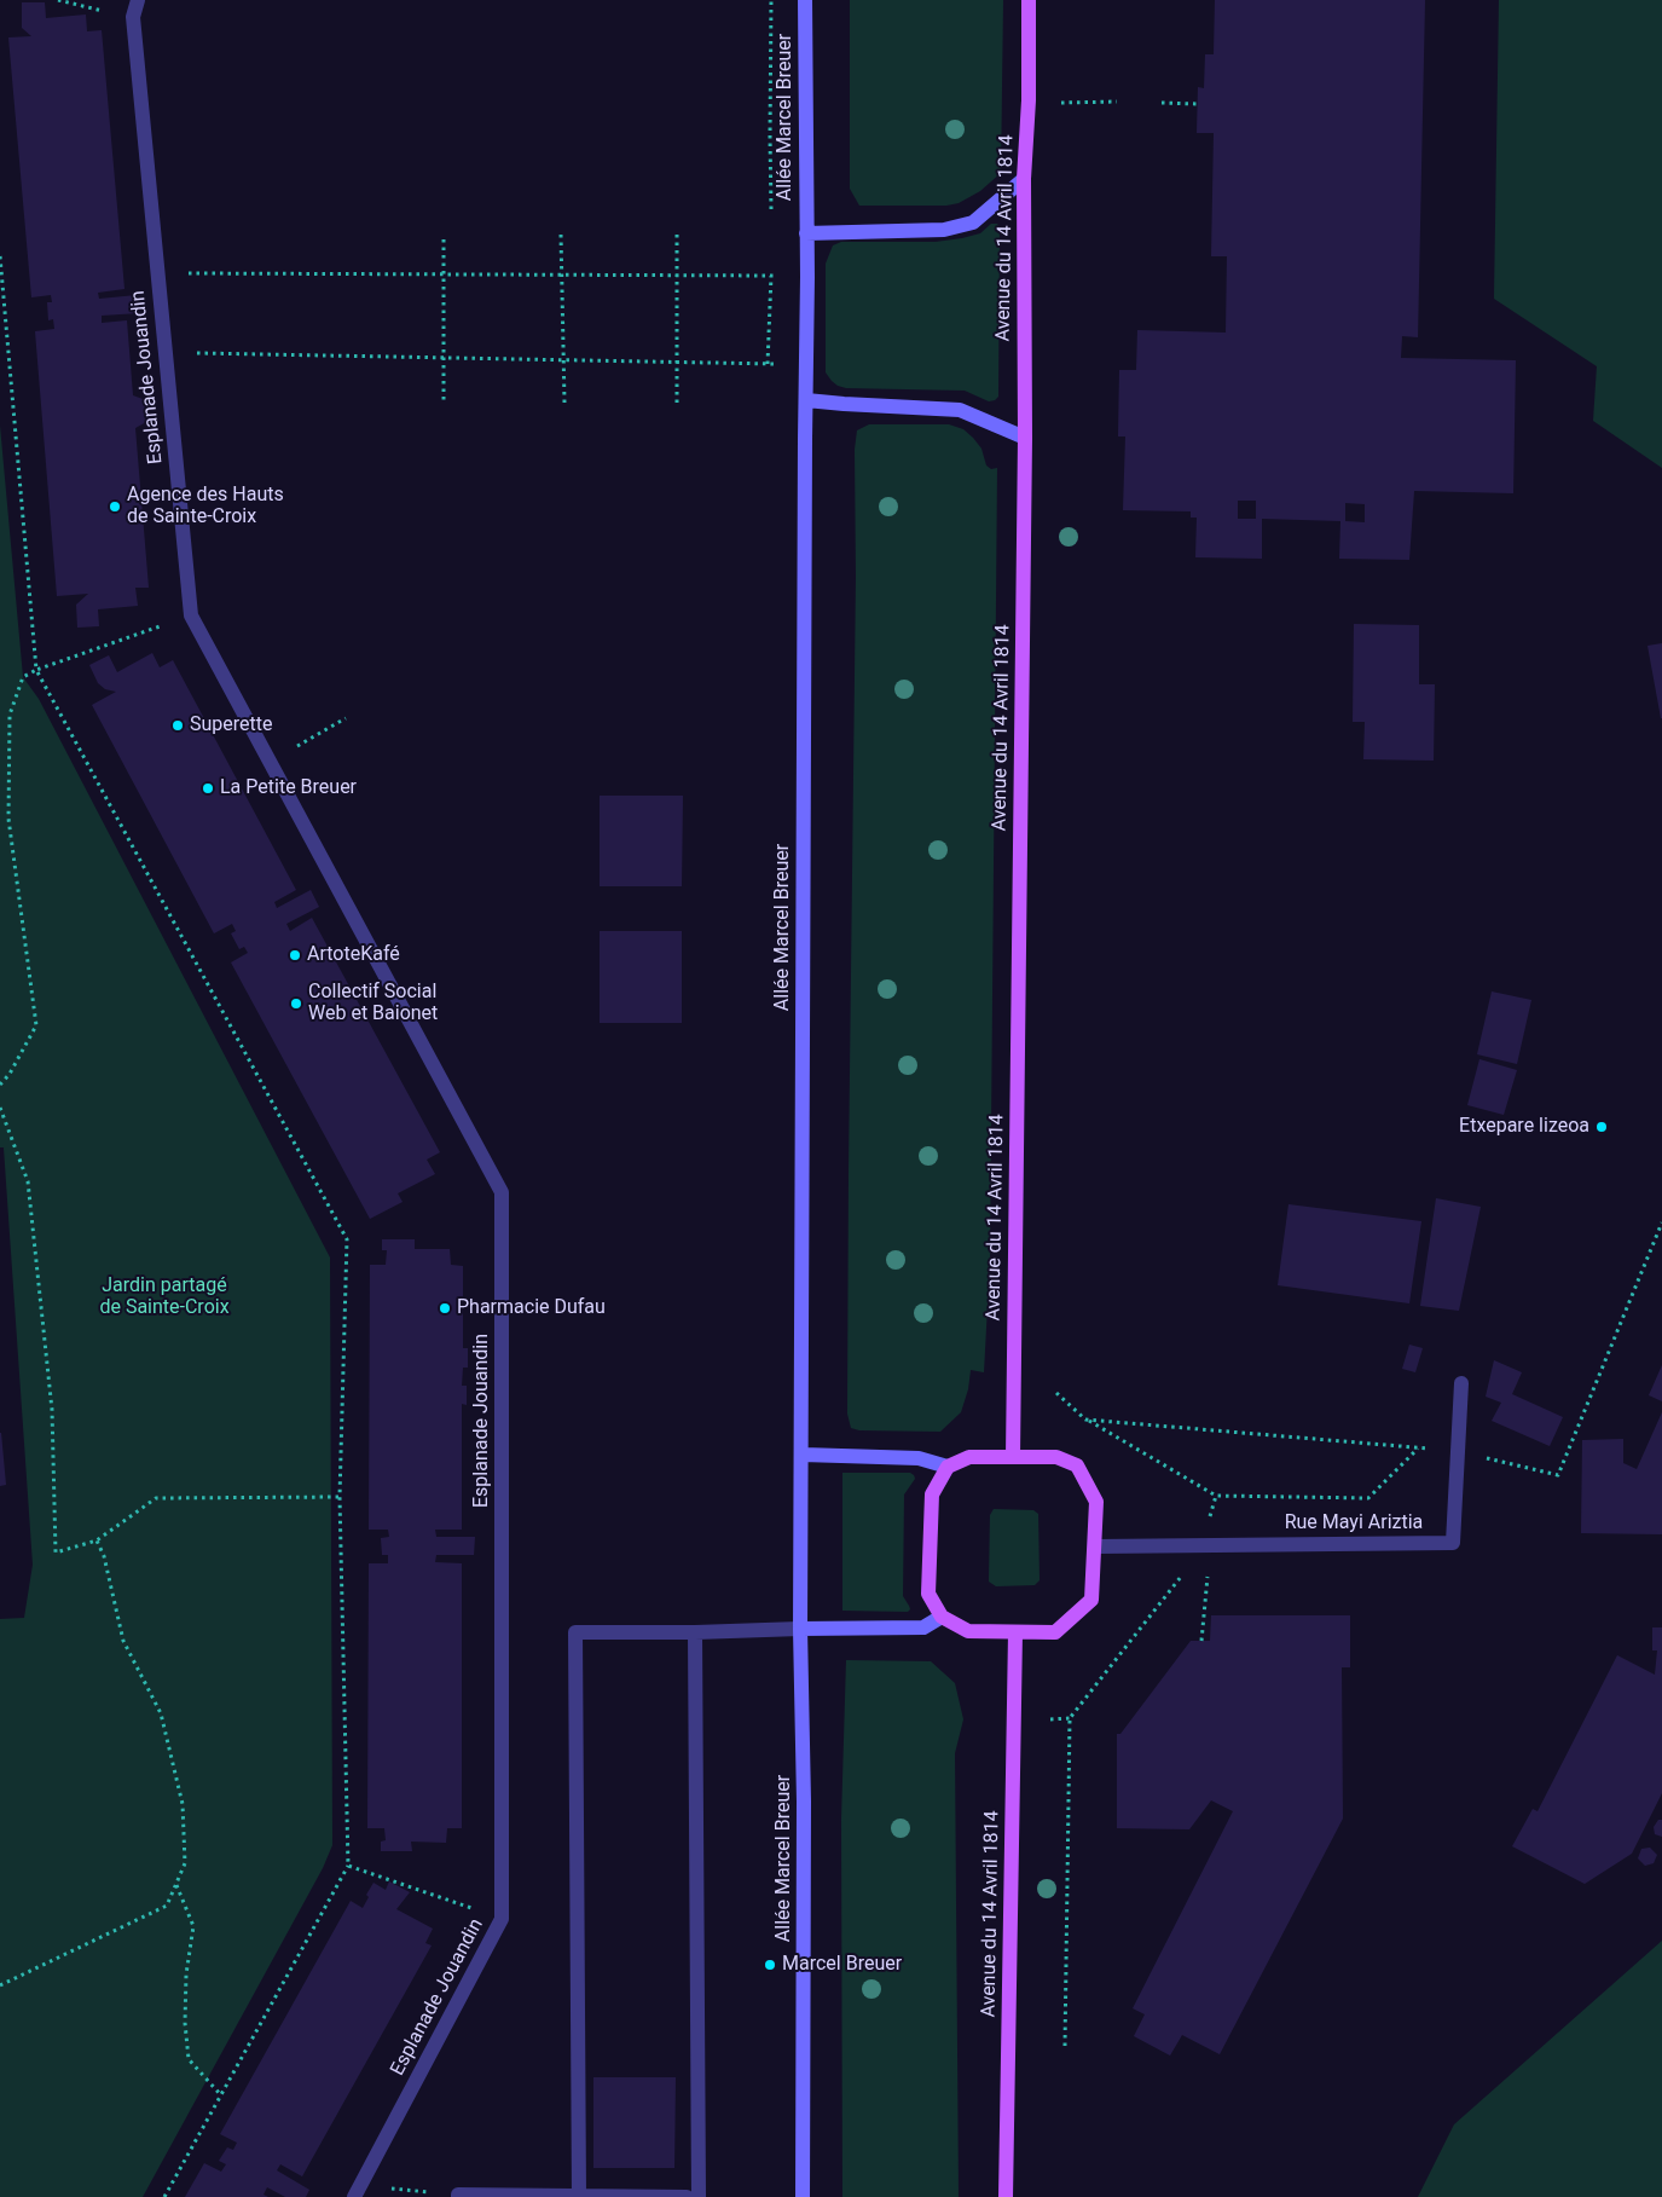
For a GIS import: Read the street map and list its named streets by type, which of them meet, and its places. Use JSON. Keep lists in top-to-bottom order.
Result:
{
  "streets": {
    "main road": ["Avenue du 14 Avril 1814"],
    "street": ["Allée Marcel Breuer", "Esplanade Jouandin", "Rue Mayi Ariztia"]
  },
  "crossings": [
    ["Avenue du 14 Avril 1814", "Rue Mayi Ariztia"]
  ],
  "parks": ["Jardin partagé de Sainte-Croix"],
  "places": [
    "Agence des Hauts de Sainte-Croix",
    "Superette",
    "La Petite Breuer",
    "ArtoteKafé",
    "Collectif Social Web et Baionet",
    "Etxepare lizeoa",
    "Pharmacie Dufau",
    "Marcel Breuer"
  ]
}
